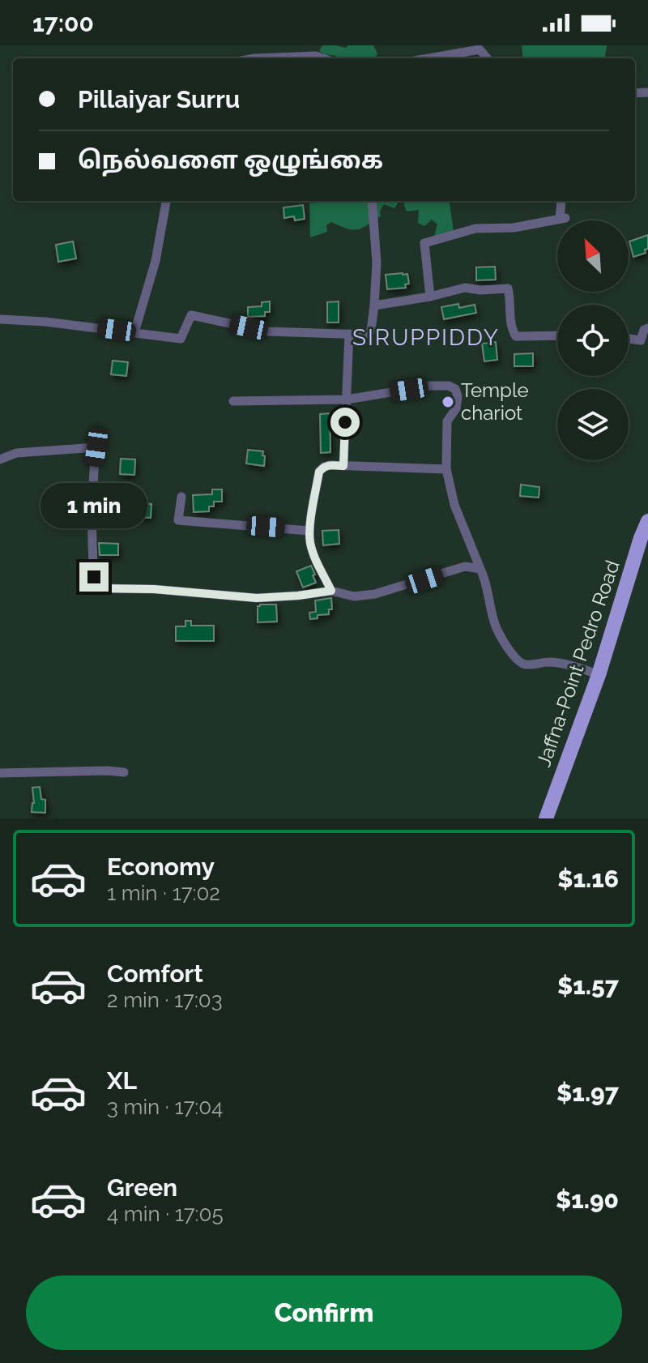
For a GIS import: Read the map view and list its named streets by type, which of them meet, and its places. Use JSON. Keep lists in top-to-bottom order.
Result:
{
  "streets": {
    "main road": ["Jaffna-Point Pedro Road"]
  },
  "districts": ["SIRUPPIDDY"],
  "places": ["Temple chariot"],
  "north": "top left",
  "page": {
    "status": "17:00",
    "banner": ["Pillaiyar Surru", "நெல்வளை ஒழுங்கை"],
    "bubble": "1 min",
    "list": [
      {
        "name": "Economy",
        "note": "1 min · 17:02",
        "value": "$1.16"
      },
      {
        "name": "Comfort",
        "note": "2 min · 17:03",
        "value": "$1.57"
      },
      {
        "name": "XL",
        "note": "3 min · 17:04",
        "value": "$1.97"
      },
      {
        "name": "Green",
        "note": "4 min · 17:05",
        "value": "$1.90"
      }
    ],
    "buttons": "Confirm"
  }
}
